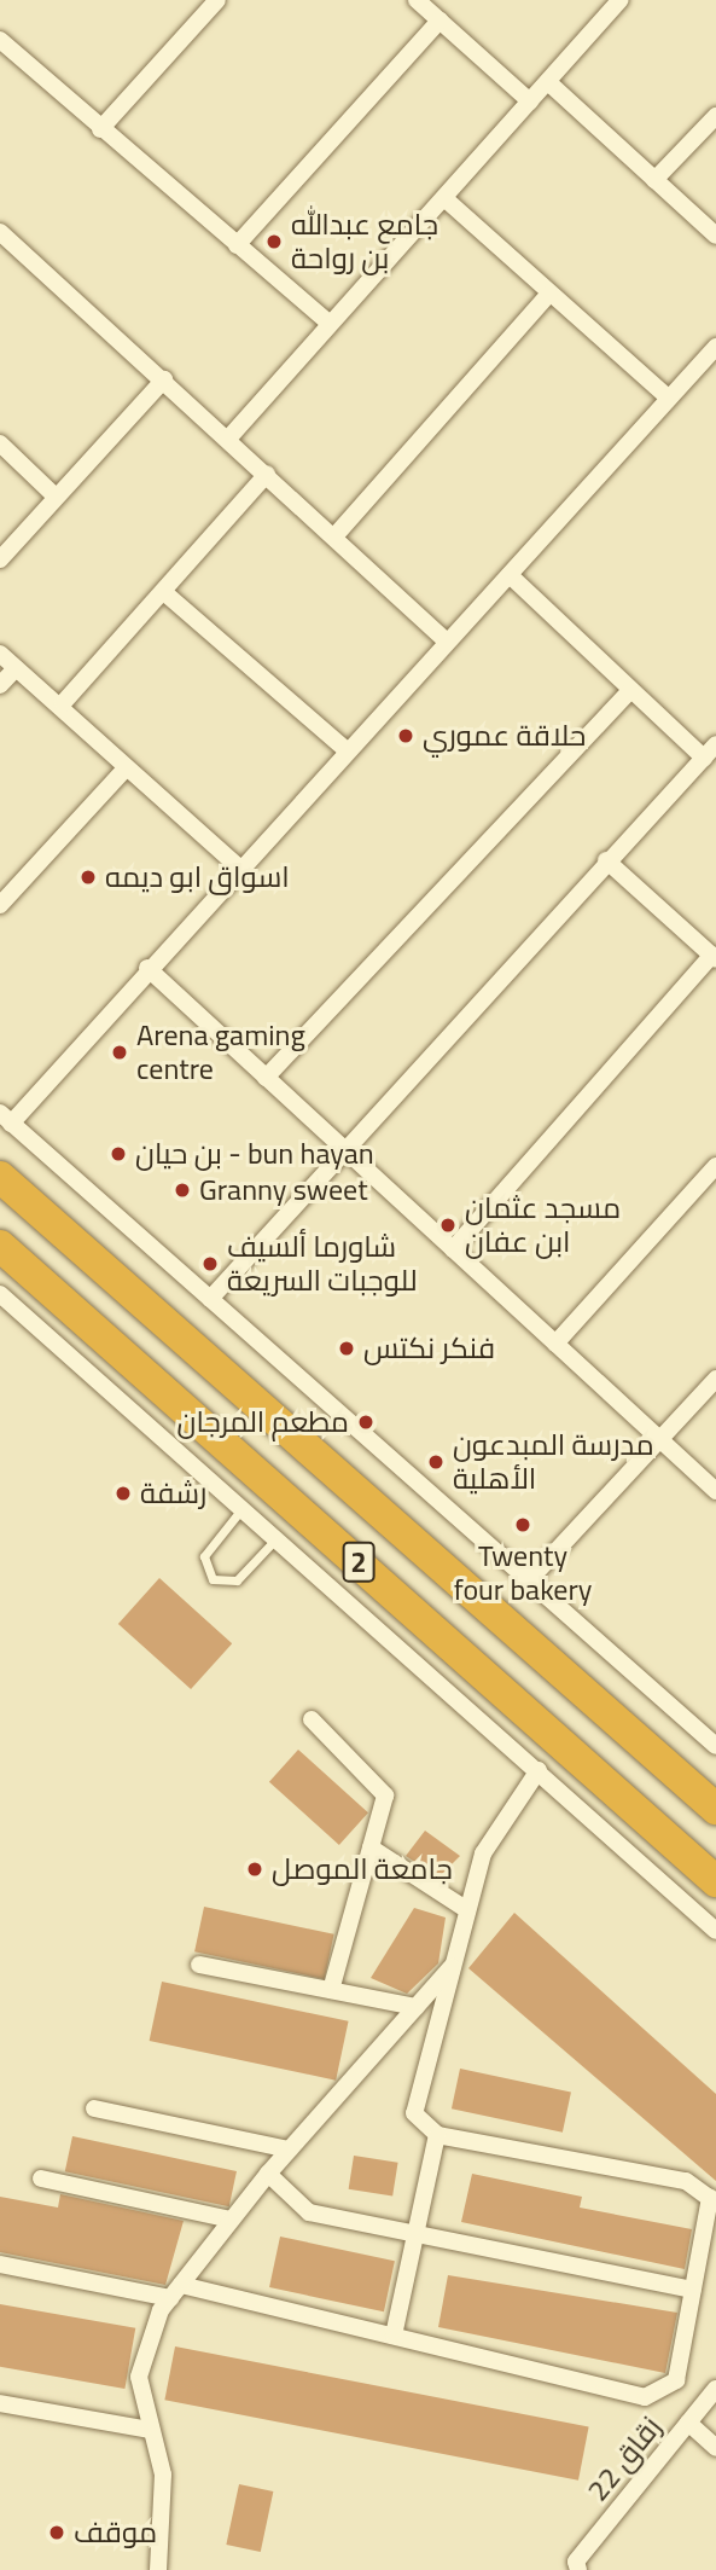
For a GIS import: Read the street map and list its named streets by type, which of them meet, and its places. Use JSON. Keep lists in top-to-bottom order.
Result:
{
  "streets": {
    "highway": ["2"],
    "street": ["زقاق 22"]
  },
  "places": [
    "جامع عبدالله بن رواحة",
    "حلاقة عموري",
    "اسواق ابو ديمه",
    "Arena gaming centre",
    "بن حيان - bun hayan",
    "Granny sweet",
    "مسجد عثمان ابن عفان",
    "شاورما ألسيف للوجبات السريعة",
    "فنكر نكتس",
    "مطعم المرجان",
    "مدرسة المبدعون الأهلية",
    "رشفة",
    "Twenty four bakery",
    "جامعة الموصل",
    "موقف"
  ]
}
